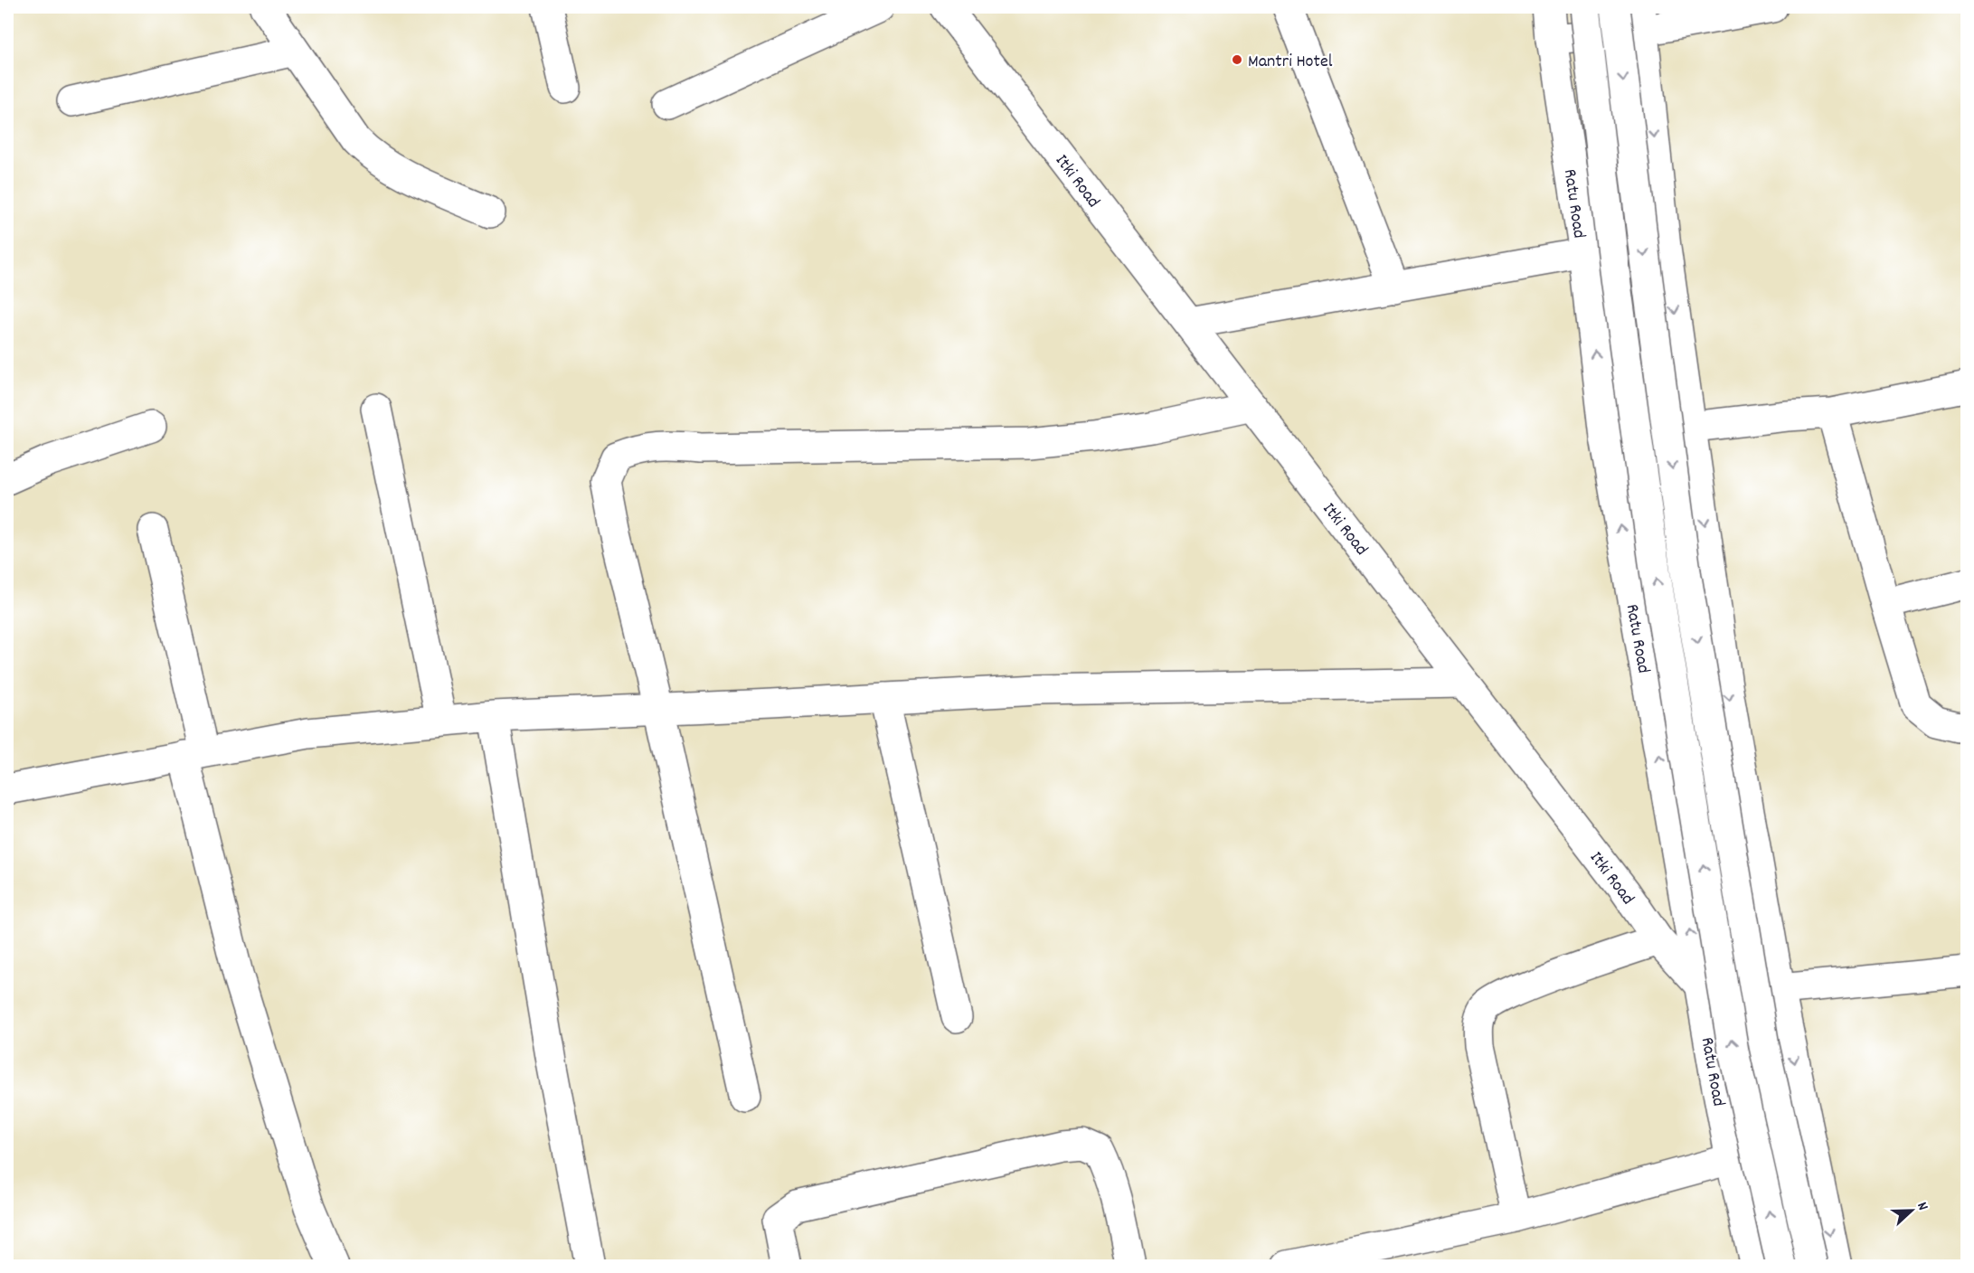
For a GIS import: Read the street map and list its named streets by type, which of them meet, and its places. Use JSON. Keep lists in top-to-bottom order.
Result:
{
  "streets": {
    "street": ["Itki Road", "Ratu Road"]
  },
  "crossings": [
    ["Itki Road", "Ratu Road"]
  ],
  "places": ["Mantri Hotel"],
  "north": "right"
}
